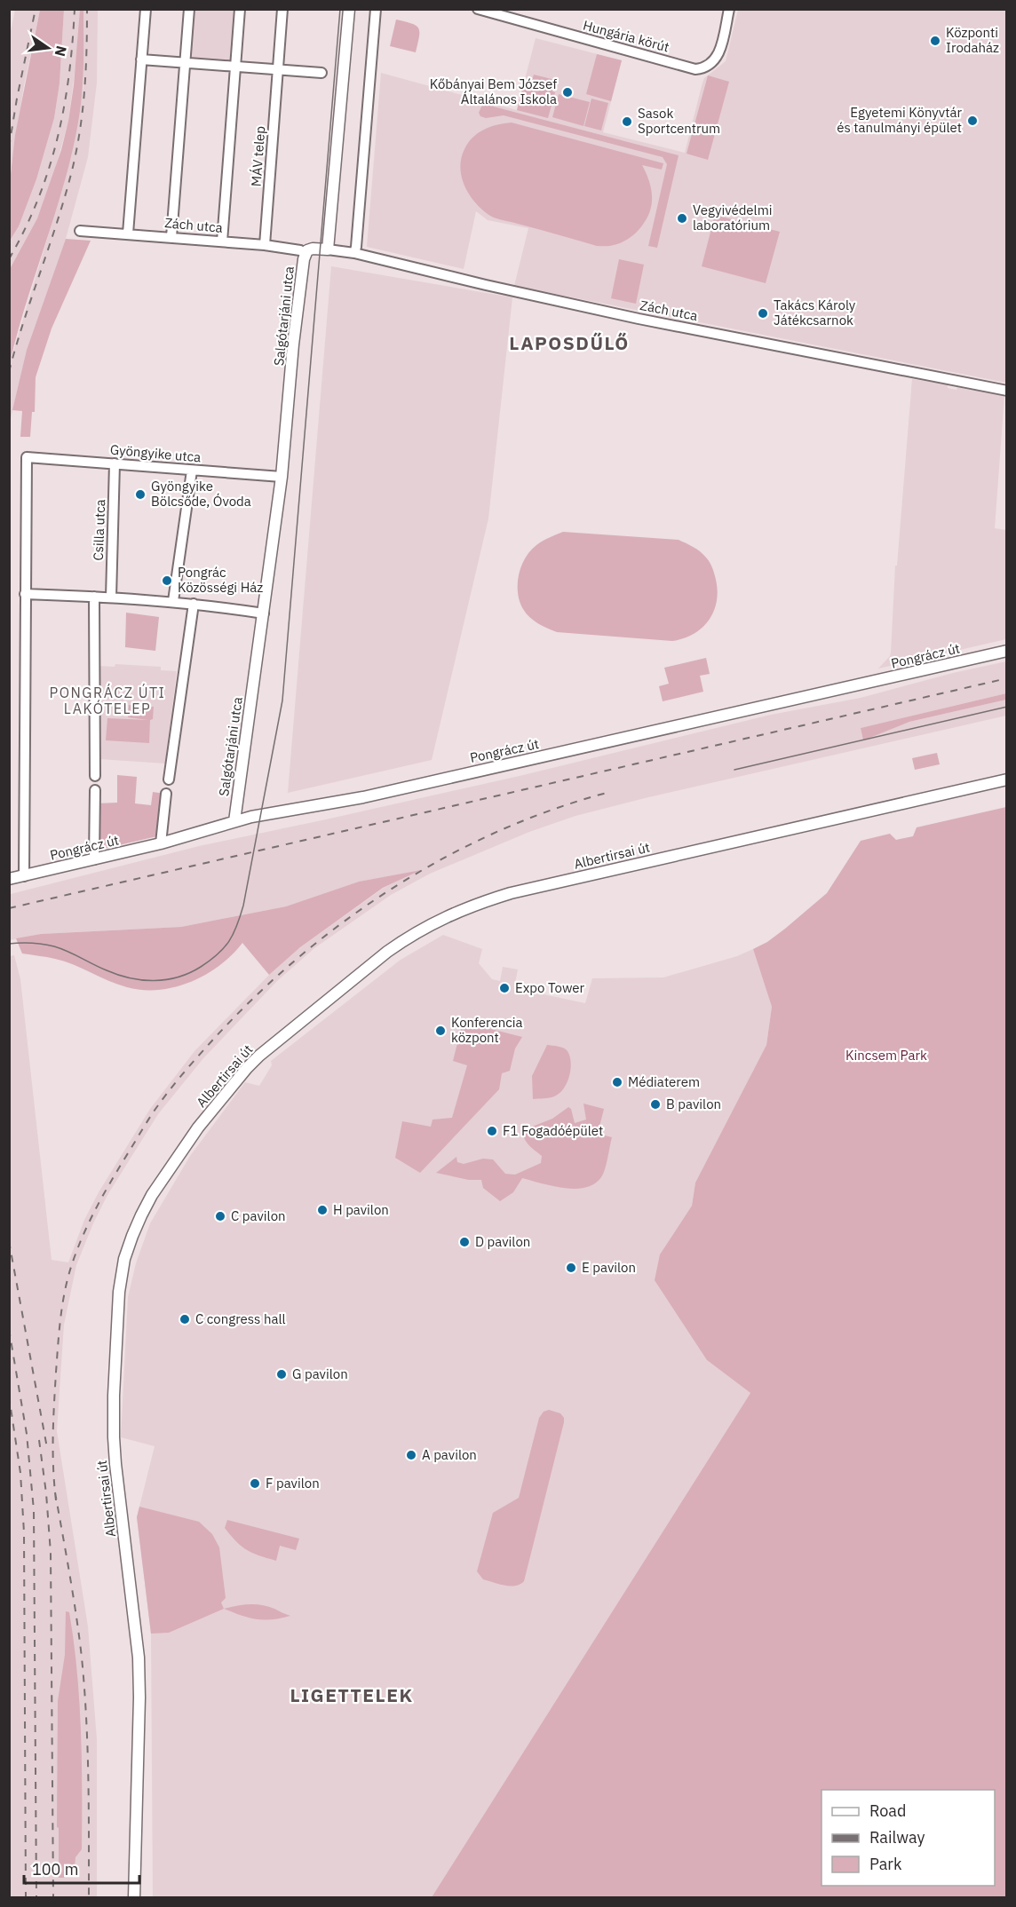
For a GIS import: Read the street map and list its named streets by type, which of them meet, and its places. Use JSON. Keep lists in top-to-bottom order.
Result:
{
  "streets": {
    "street": [
      "Hungária körút",
      "MÁV telep",
      "Zách utca",
      "Salgótarjáni utca",
      "Gyöngyike utca",
      "Csilla utca",
      "Pongrácz út",
      "Albertirsai út"
    ]
  },
  "crossings": [
    ["MÁV telep", "Zách utca"],
    ["Zách utca", "Salgótarjáni utca"],
    ["Salgótarjáni utca", "Gyöngyike utca"],
    ["Salgótarjáni utca", "Pongrácz út"],
    ["Gyöngyike utca", "Csilla utca"]
  ],
  "districts": ["LAPOSDŰLŐ", "PONGRÁCZ ÚTI LAKÓTELEP", "LIGETTELEK"],
  "parks": ["Kincsem Park"],
  "places": [
    "Központi Irodaház",
    "Kőbányai Bem József Általános Iskola",
    "Egyetemi Könyvtár és tanulmányi épület",
    "Sasok Sportcentrum",
    "Vegyivédelmi laboratórium",
    "Takács Károly Játékcsarnok",
    "Gyöngyike Bölcsőde, Óvoda",
    "Pongrác Közösségi Ház",
    "Expo Tower",
    "Konferencia központ",
    "Médiaterem",
    "B pavilon",
    "F1 Fogadóépület",
    "H pavilon",
    "C pavilon",
    "D pavilon",
    "E pavilon",
    "C congress hall",
    "G pavilon",
    "A pavilon",
    "F pavilon"
  ],
  "legend": ["Road", "Railway", "Park"],
  "scale_bar": "100 m",
  "north": "right"
}
